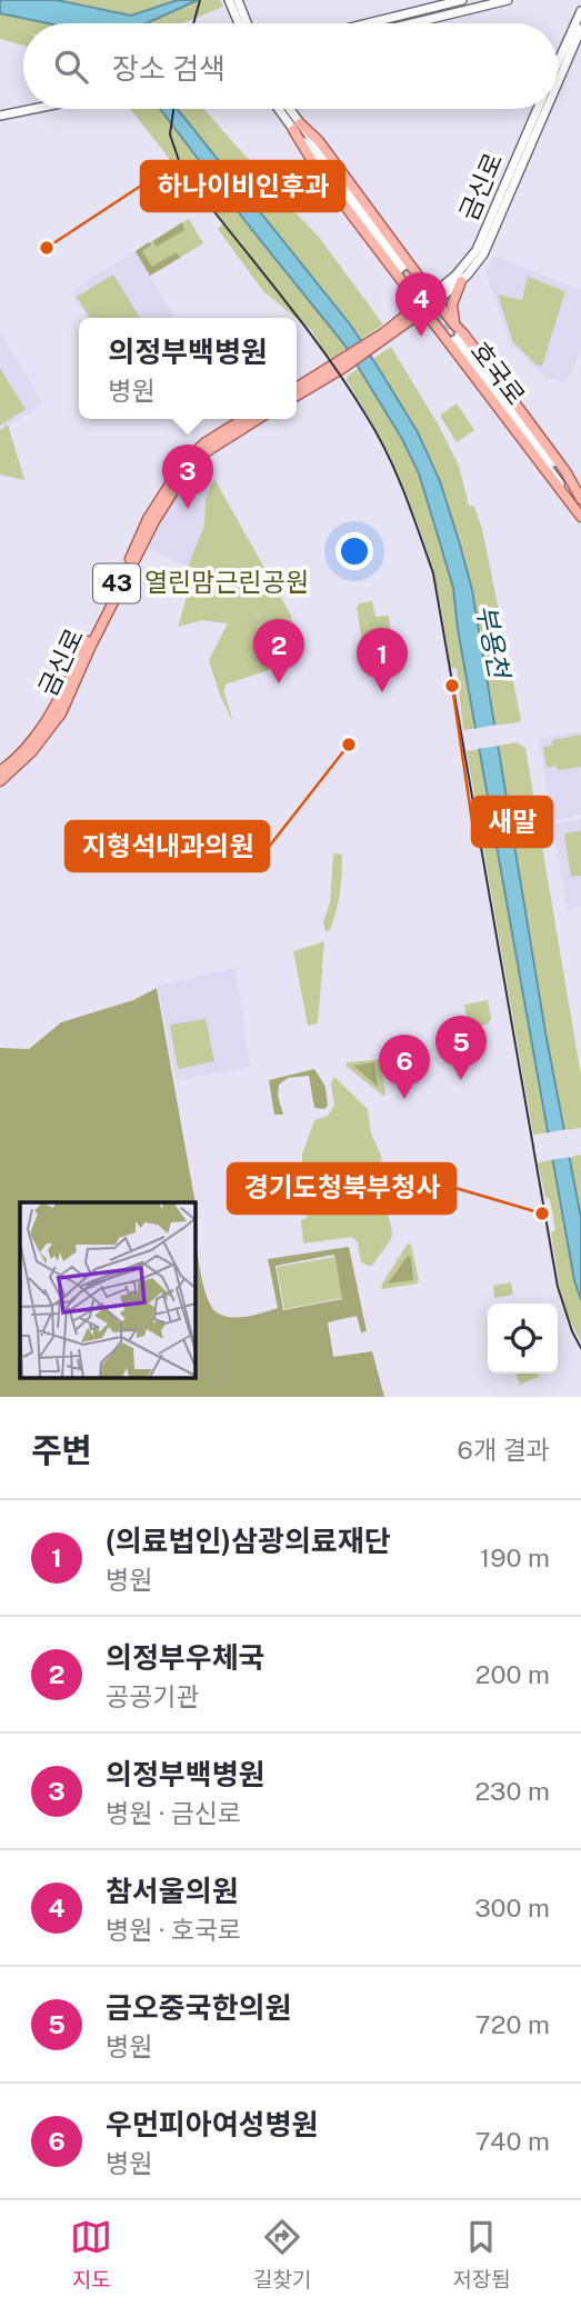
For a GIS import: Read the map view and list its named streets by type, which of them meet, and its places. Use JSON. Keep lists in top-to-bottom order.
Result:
{
  "streets": {
    "main road": ["금신로", "호국로", "43"]
  },
  "crossings": [
    ["금신로", "호국로"]
  ],
  "water": ["부용천"],
  "parks": ["열린맘근린공원"],
  "places": [
    "하나이비인후과",
    "새말",
    "지형석내과의원",
    "경기도청북부청사"
  ],
  "page": {
    "search": "장소 검색",
    "pins": [
      "4",
      "3",
      "2",
      "1",
      "5",
      "6"
    ],
    "popup": ["의정부백병원", "병원"],
    "heading": ["주변", "6개 결과"],
    "list": [
      {
        "mark": "1",
        "name": "(의료법인)삼광의료재단",
        "note": "병원",
        "value": "190 m"
      },
      {
        "mark": "2",
        "name": "의정부우체국",
        "note": "공공기관",
        "value": "200 m"
      },
      {
        "mark": "3",
        "name": "의정부백병원",
        "note": "병원 · 금신로",
        "value": "230 m"
      },
      {
        "mark": "4",
        "name": "참서울의원",
        "note": "병원 · 호국로",
        "value": "300 m"
      },
      {
        "mark": "5",
        "name": "금오중국한의원",
        "note": "병원",
        "value": "720 m"
      },
      {
        "mark": "6",
        "name": "우먼피아여성병원",
        "note": "병원",
        "value": "740 m"
      }
    ],
    "nav": ["지도", "길찾기", "저장됨"]
  }
}
